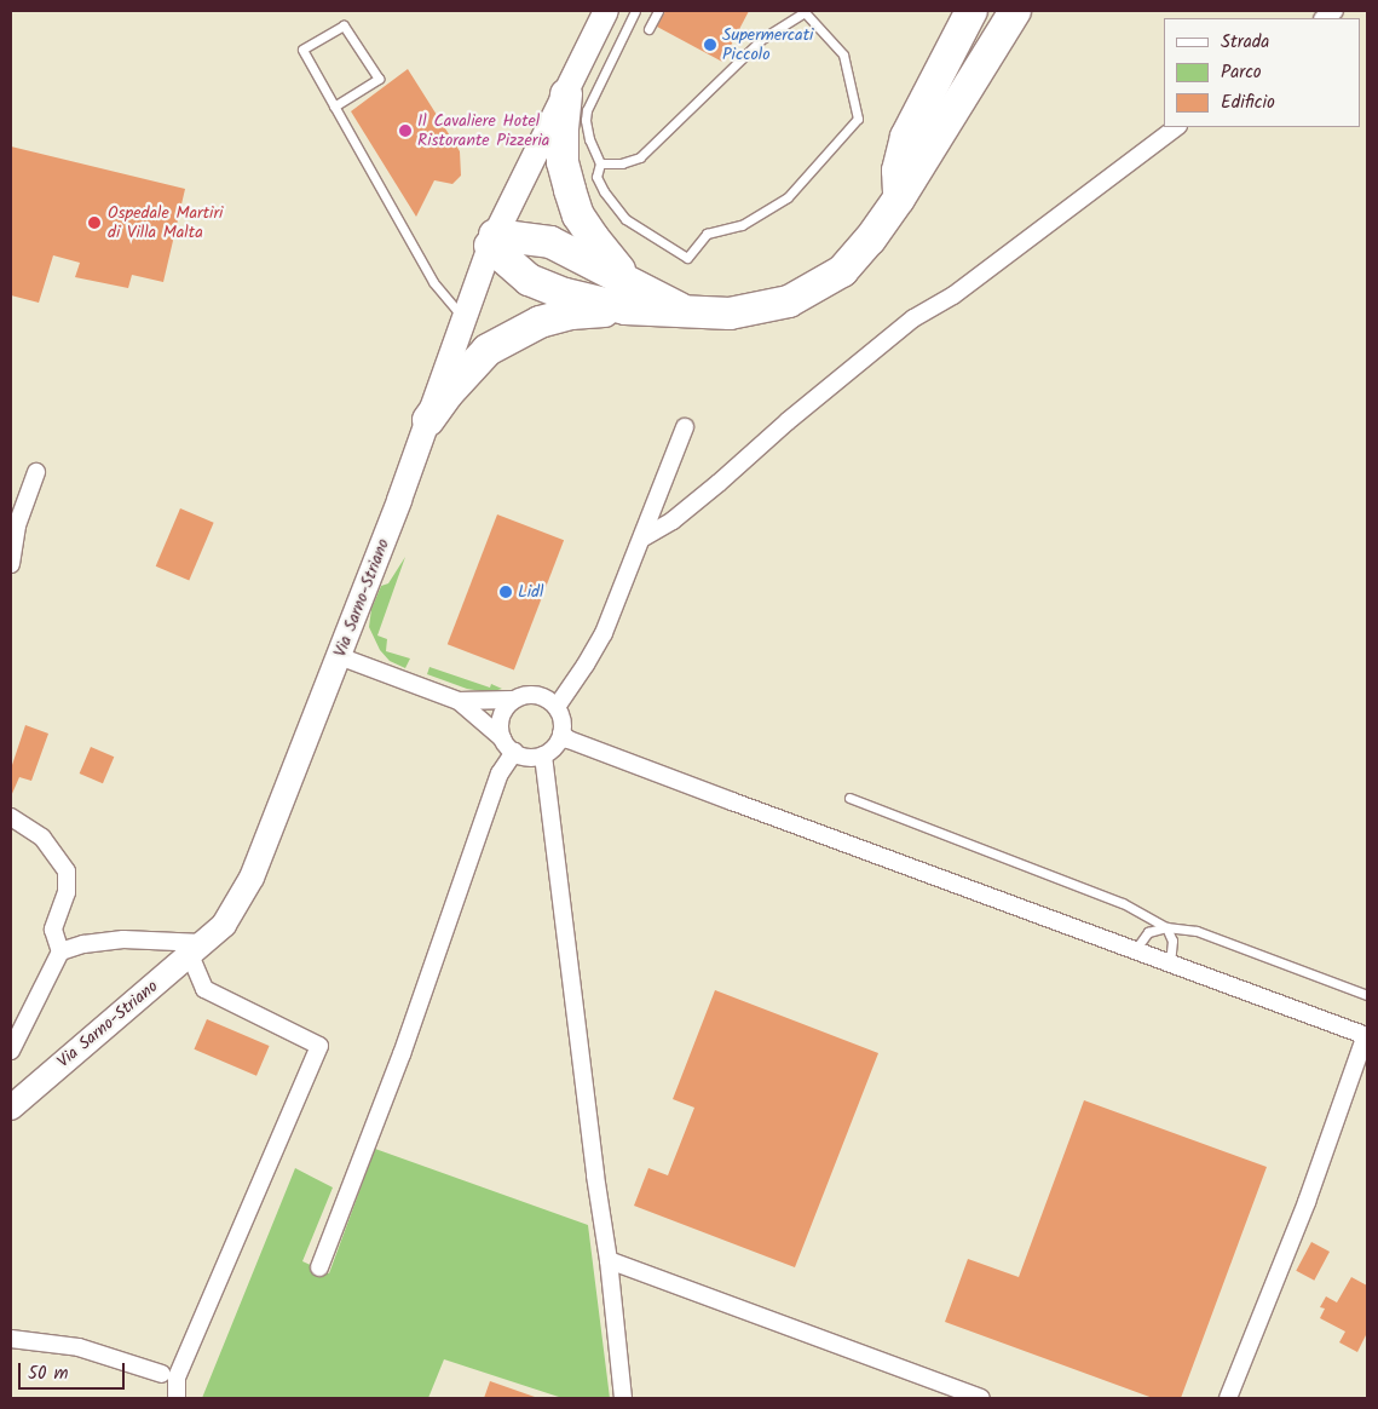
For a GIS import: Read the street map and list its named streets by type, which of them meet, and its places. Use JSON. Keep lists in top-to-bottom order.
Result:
{
  "streets": {
    "main road": ["Via Sarno-Striano"]
  },
  "places": [
    "Supermercati Piccolo",
    "Il Cavaliere Hotel Ristorante Pizzeria",
    "Ospedale Martiri di Villa Malta",
    "Lidl"
  ],
  "legend": ["Strada", "Parco", "Edificio"],
  "scale_bar": "50 m"
}
